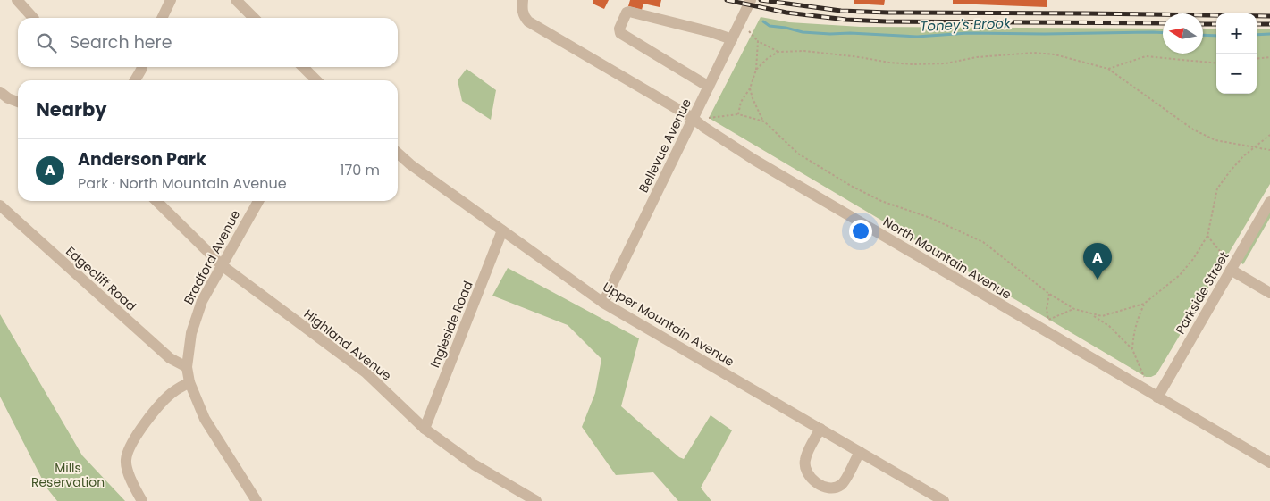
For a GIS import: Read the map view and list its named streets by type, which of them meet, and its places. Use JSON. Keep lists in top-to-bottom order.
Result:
{
  "streets": {
    "street": [
      "Bellevue Avenue",
      "Bradford Avenue",
      "North Mountain Avenue",
      "Edgecliff Road",
      "Parkside Street",
      "Ingleside Road",
      "Upper Mountain Avenue",
      "Highland Avenue"
    ]
  },
  "crossings": [
    ["Bellevue Avenue", "North Mountain Avenue"],
    ["Bellevue Avenue", "Upper Mountain Avenue"],
    ["Bradford Avenue", "Edgecliff Road"],
    ["Bradford Avenue", "Highland Avenue"],
    ["North Mountain Avenue", "Parkside Street"],
    ["Ingleside Road", "Upper Mountain Avenue"],
    ["Ingleside Road", "Highland Avenue"]
  ],
  "water": ["Toney's Brook"],
  "parks": ["Mills Reservation"],
  "north": "left",
  "page": {
    "map_buttons": ["+", "−"],
    "search": "Search here",
    "heading": "Nearby",
    "list": [
      {
        "mark": "A",
        "name": "Anderson Park",
        "note": "Park · North Mountain Avenue",
        "value": "170 m"
      }
    ],
    "pins": "A"
  }
}
